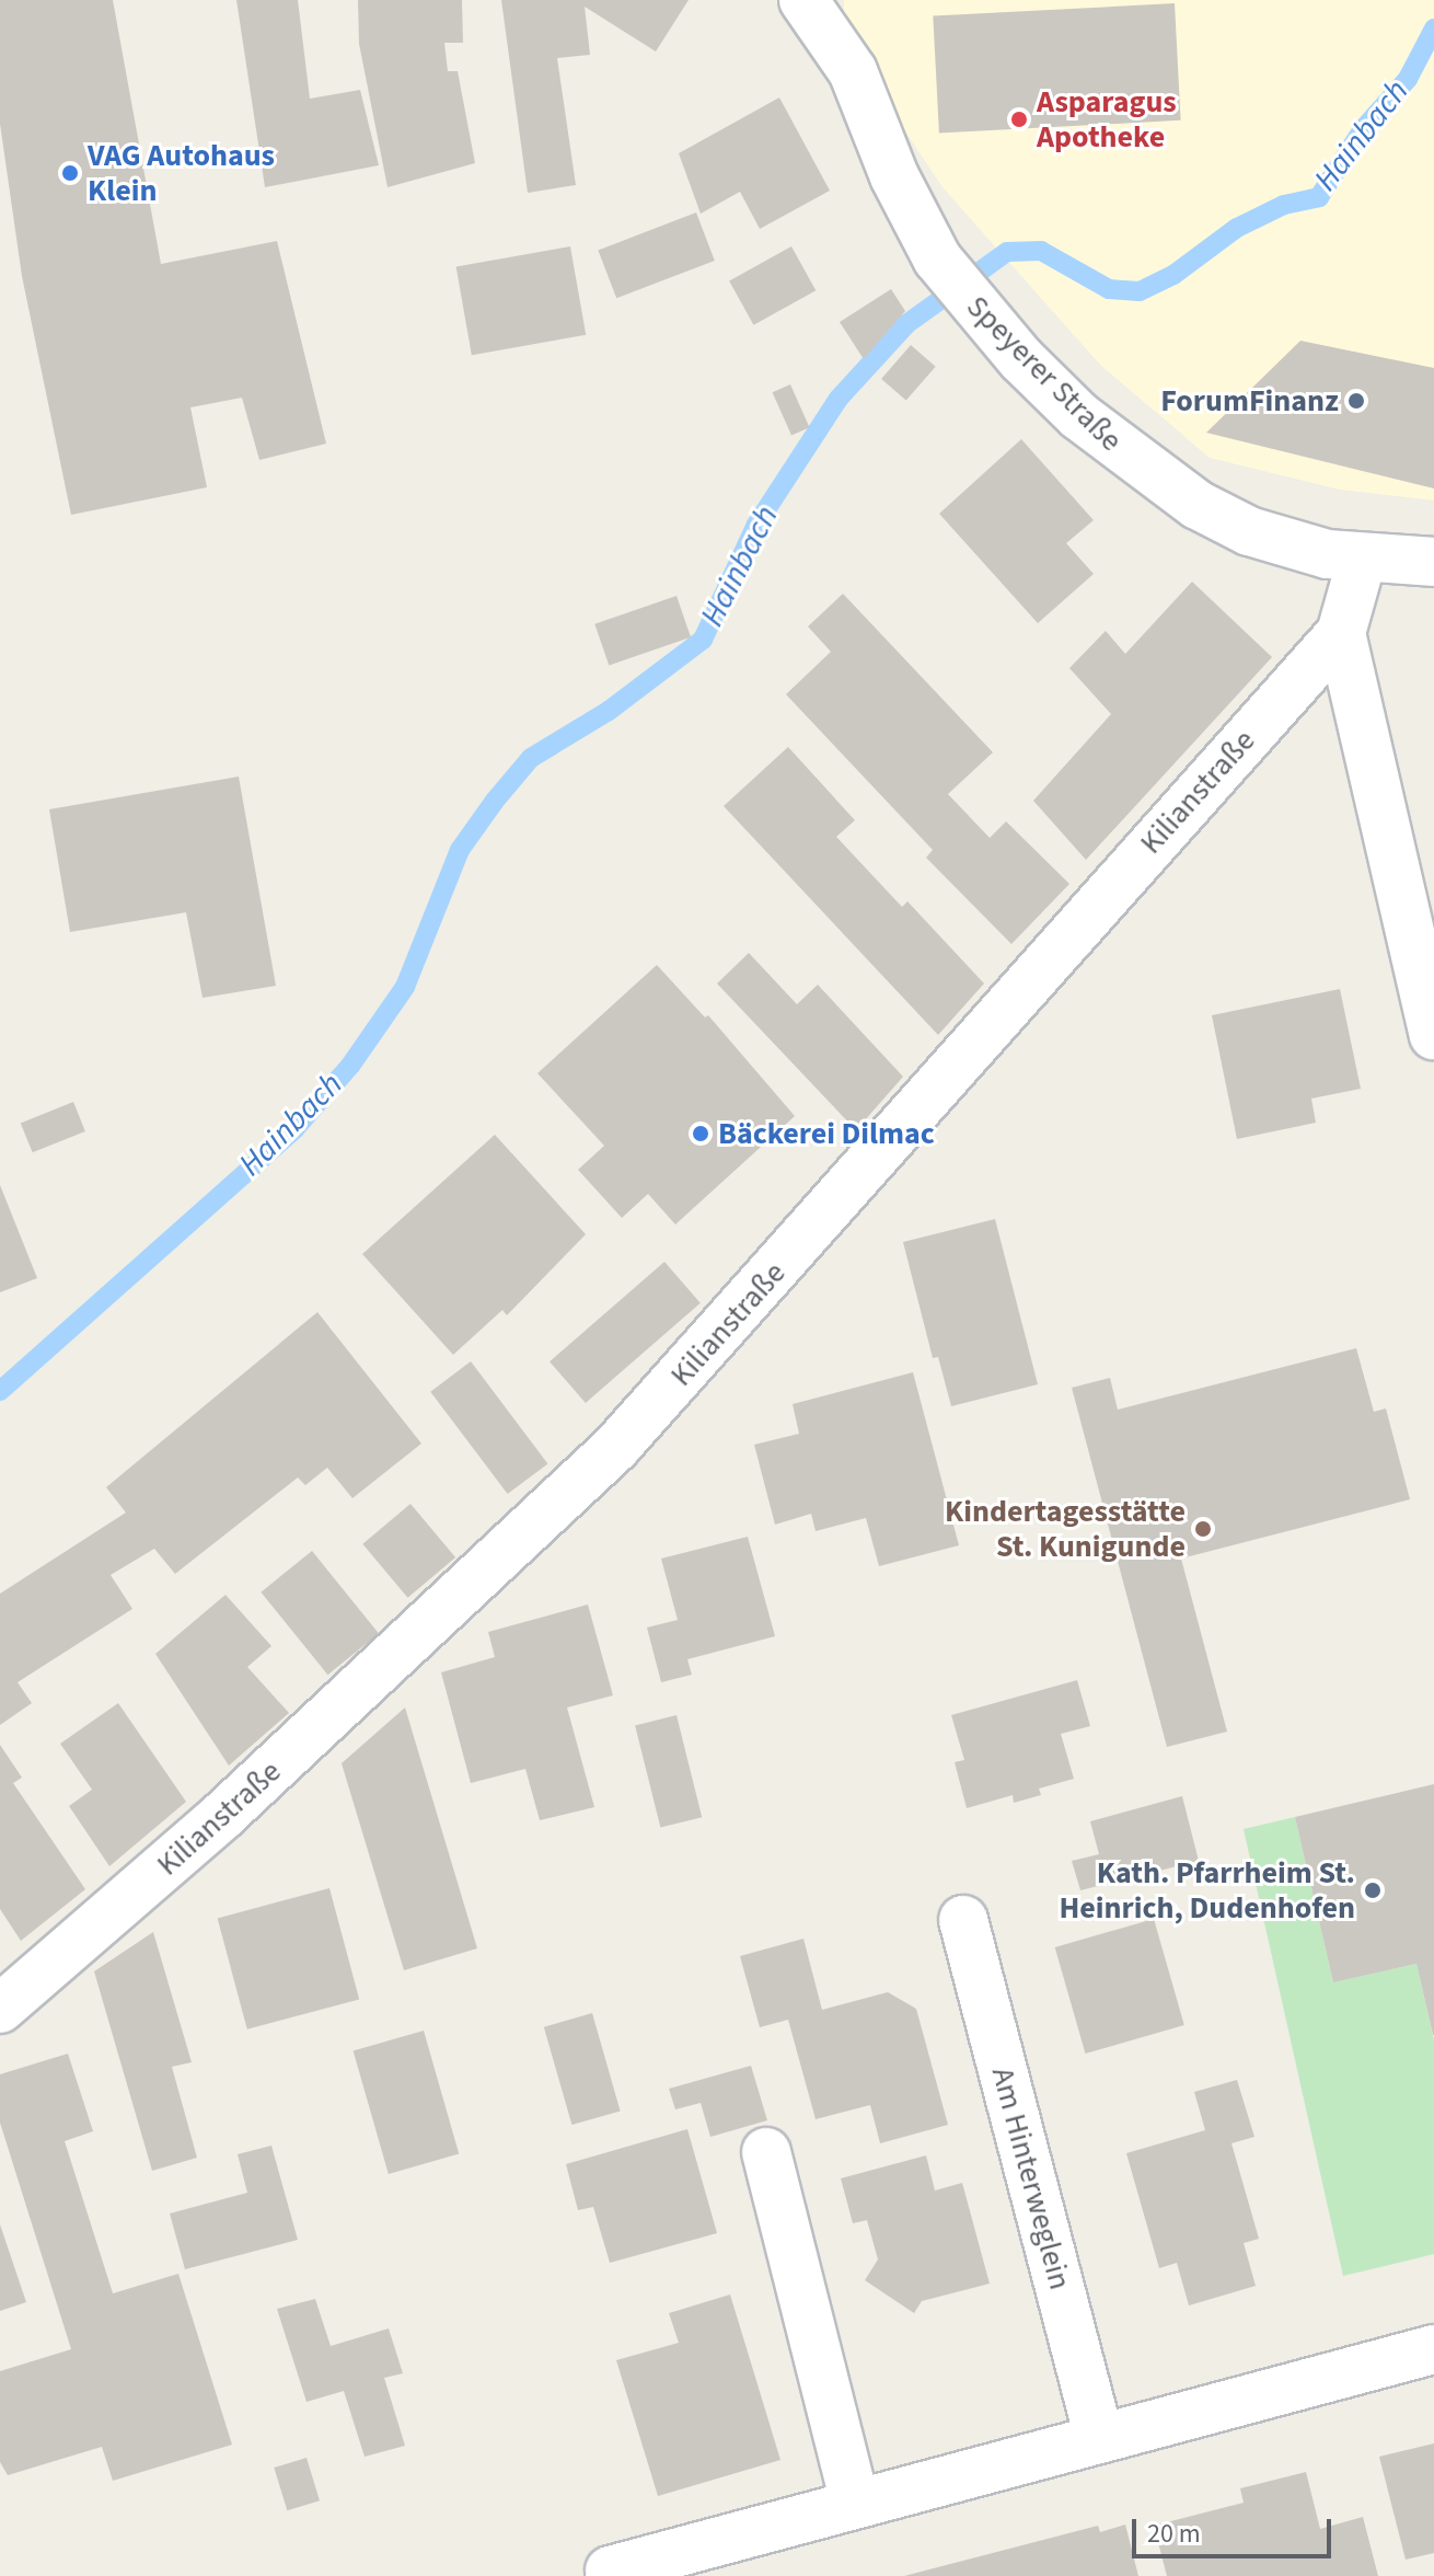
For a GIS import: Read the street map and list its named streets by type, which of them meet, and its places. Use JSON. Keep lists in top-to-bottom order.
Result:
{
  "streets": {
    "street": ["Speyerer Straße", "Kilianstraße", "Am Hinterweglein"]
  },
  "crossings": [
    ["Speyerer Straße", "Kilianstraße"]
  ],
  "water": ["Hainbach"],
  "places": [
    "Asparagus Apotheke",
    "VAG Autohaus Klein",
    "ForumFinanz",
    "Bäckerei Dilmac",
    "Kindertagesstätte St. Kunigunde",
    "Kath. Pfarrheim St. Heinrich, Dudenhofen"
  ],
  "scale_bar": "20 m"
}
